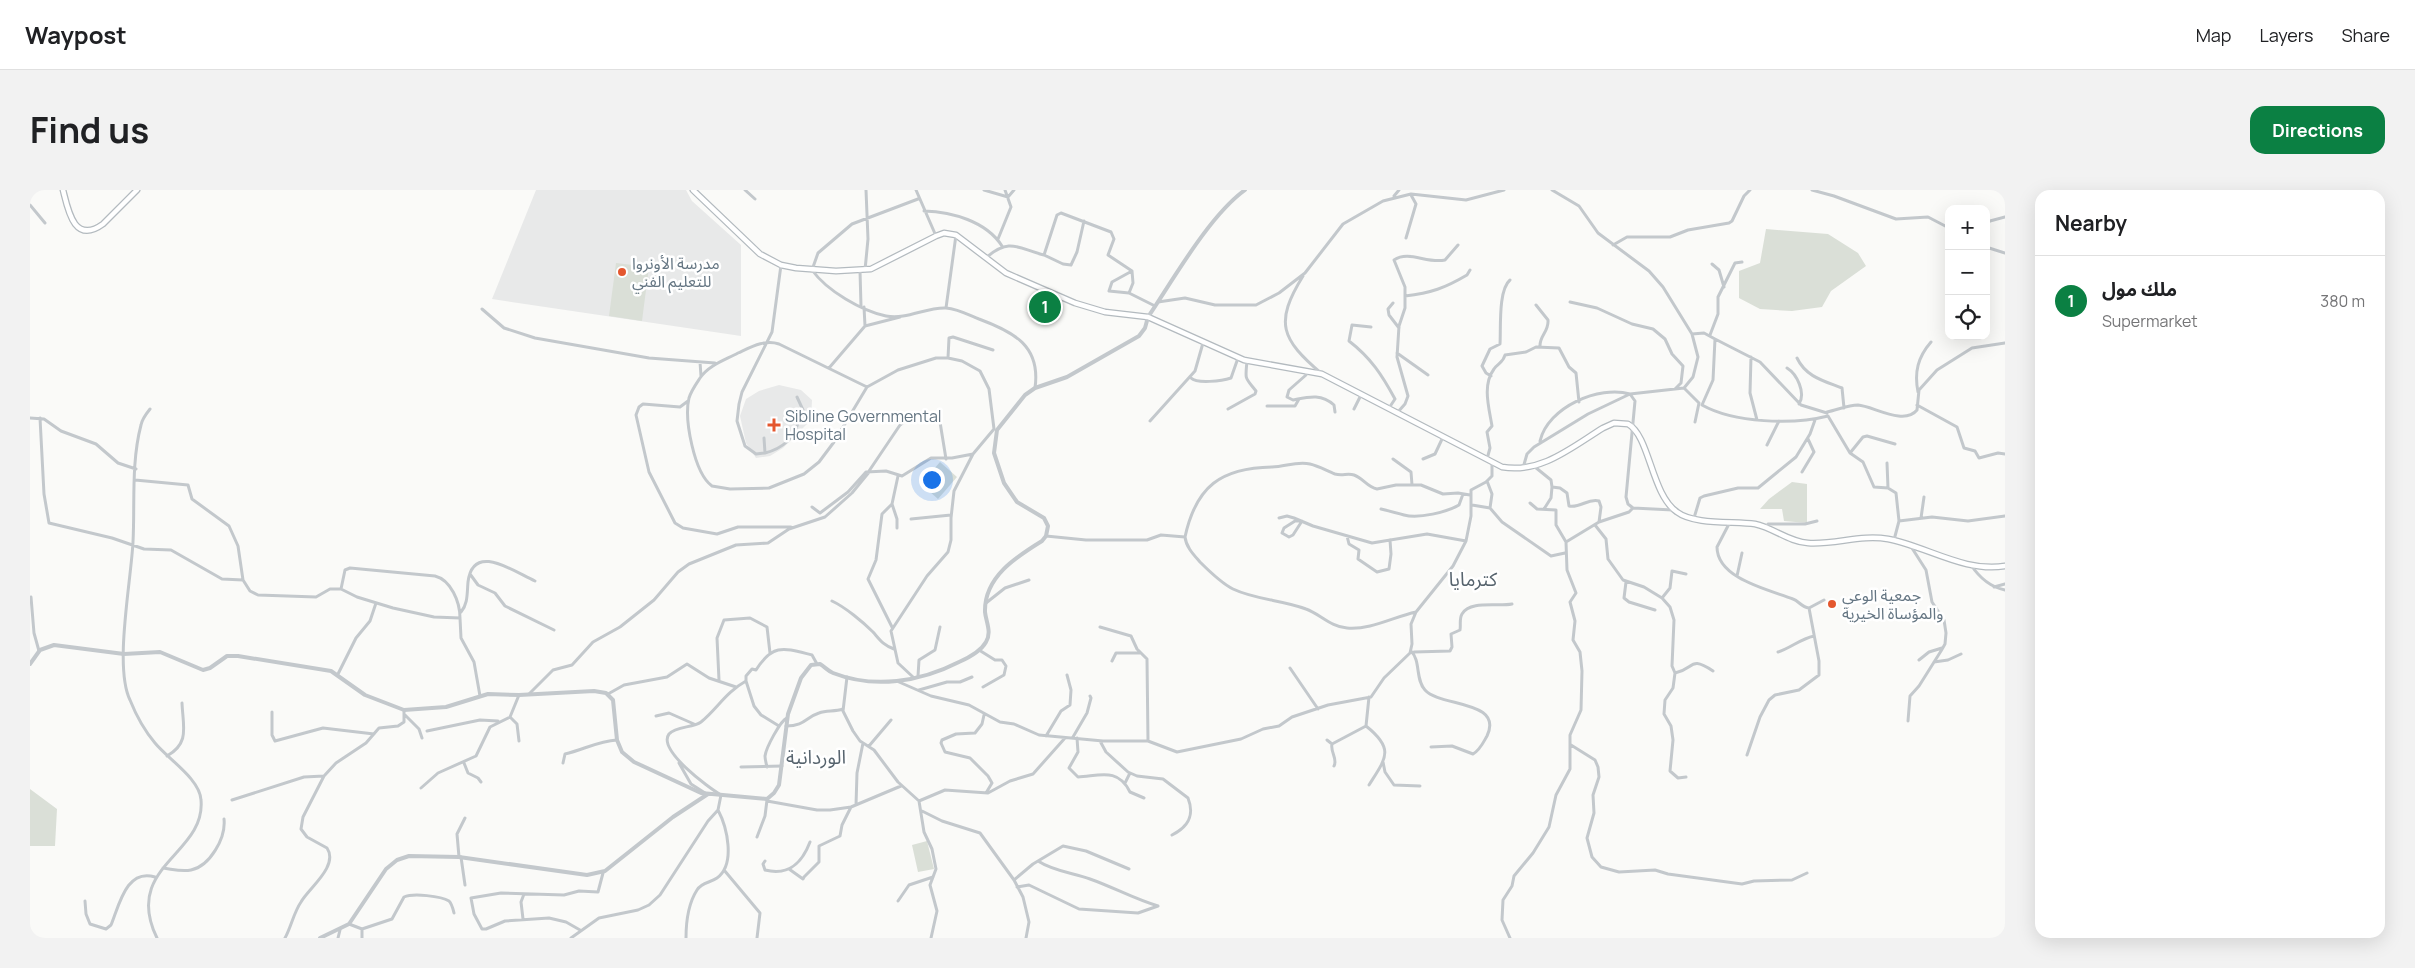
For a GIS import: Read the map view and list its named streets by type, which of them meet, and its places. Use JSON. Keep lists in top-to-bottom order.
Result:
{
  "districts": ["كترمايا", "الوردانية"],
  "places": {
    "other": ["مدرسة الأونروا للتعليم الفني", "جمعية الوعي والمؤساة الخيرية"],
    "health": ["Sibline Governmental Hospital"]
  },
  "page": {
    "header": "Waypost",
    "nav": ["Map", "Layers", "Share"],
    "title": "Find us",
    "buttons": "Directions",
    "heading": "Nearby",
    "map_buttons": ["+", "−"],
    "list": [
      {
        "mark": "1",
        "name": "ملك مول",
        "note": "Supermarket",
        "value": "380 m"
      }
    ],
    "pins": "1"
  }
}
